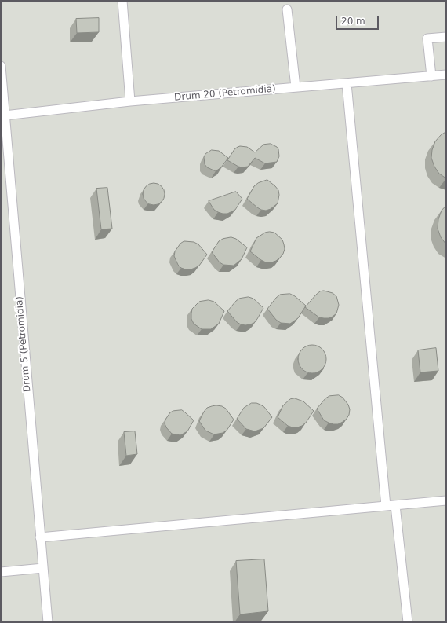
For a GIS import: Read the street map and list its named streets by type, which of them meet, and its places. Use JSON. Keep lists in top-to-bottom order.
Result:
{
  "streets": {
    "lane": ["Drum 20 (Petromidia)", "Drum 5 (Petromidia)"]
  },
  "crossings": [
    ["Drum 20 (Petromidia)", "Drum 5 (Petromidia)"]
  ],
  "scale_bar": "20 m"
}
